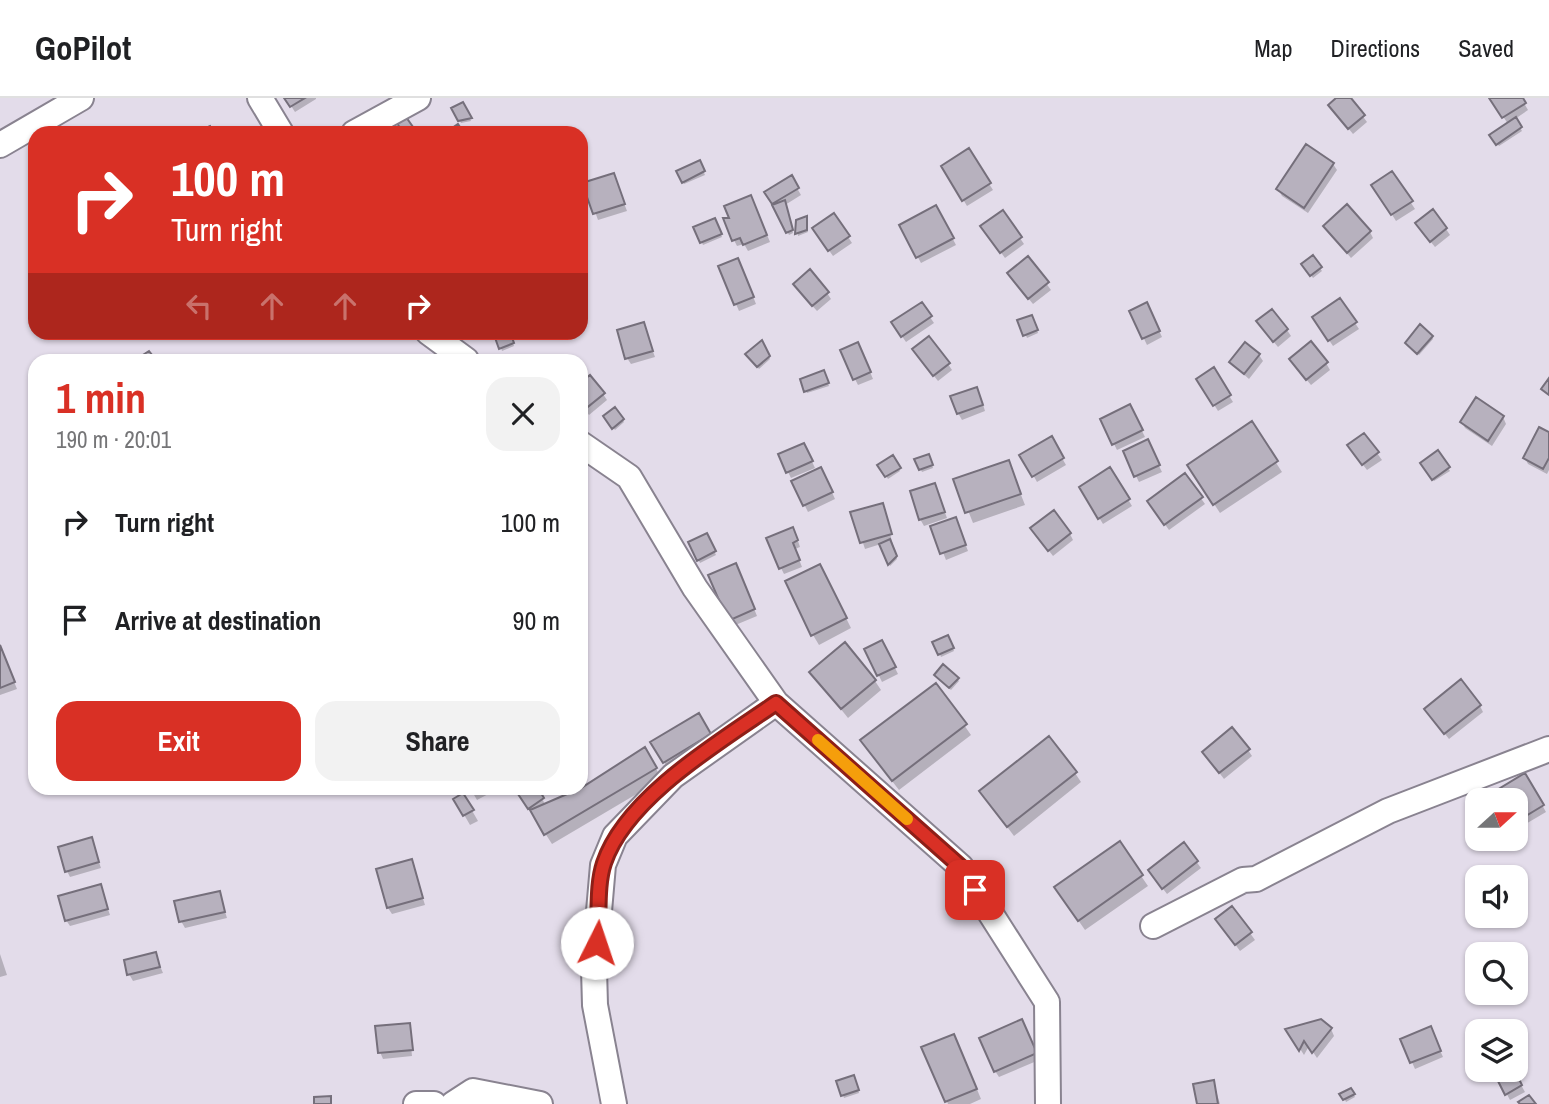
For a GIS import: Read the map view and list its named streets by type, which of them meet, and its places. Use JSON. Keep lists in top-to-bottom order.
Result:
{
  "north": "right",
  "page": {
    "header": "GoPilot",
    "nav": ["Map", "Directions", "Saved"],
    "turn": ["100 m", "Turn right"],
    "heading": ["1 min", "190 m · 20:01"],
    "list": [
      {
        "name": "Turn right",
        "value": "100 m"
      },
      {
        "name": "Arrive at destination",
        "value": "90 m"
      }
    ],
    "buttons": ["Exit", "Share"]
  }
}
